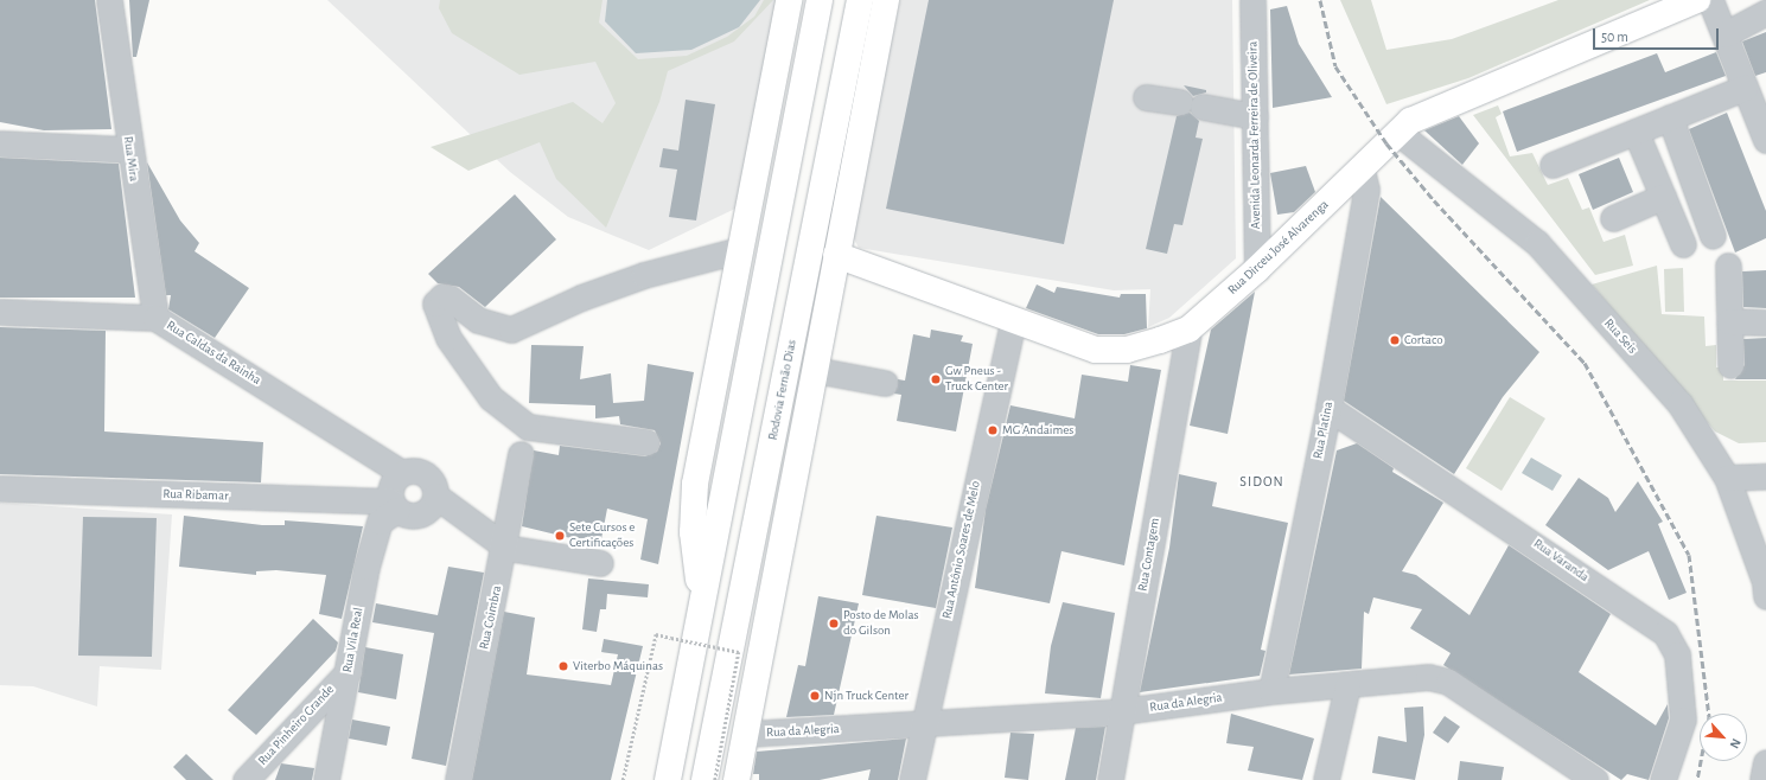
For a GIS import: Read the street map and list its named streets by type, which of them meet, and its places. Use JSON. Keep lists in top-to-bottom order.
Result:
{
  "streets": {
    "main road": ["Rua Dirceu José Alvarenga", "Rodovia Fernão Dias"],
    "street": [
      "Avenida Leonarda Ferreira de Oliveira",
      "Rua Mira",
      "Rua Seis",
      "Rua Caldas da Rainha",
      "Rua Platina",
      "Rua Ribamar",
      "Rua Antônio Soares de Melo",
      "Rua Contagem",
      "Rua Varanda",
      "Rua Coimbra",
      "Rua Vila Real",
      "Rua da Alegria",
      "Rua Pinheiro Grande"
    ]
  },
  "crossings": [
    ["Avenida Leonarda Ferreira de Oliveira", "Rua Dirceu José Alvarenga"],
    ["Rua Mira", "Rua Caldas da Rainha"],
    ["Rua Dirceu José Alvarenga", "Rua Seis"],
    ["Rua Dirceu José Alvarenga", "Rodovia Fernão Dias"],
    ["Rua Dirceu José Alvarenga", "Rua Platina"],
    ["Rua Dirceu José Alvarenga", "Rua Antônio Soares de Melo"],
    ["Rua Dirceu José Alvarenga", "Rua Contagem"],
    ["Rua Caldas da Rainha", "Rua Ribamar"],
    ["Rua Caldas da Rainha", "Rua Vila Real"],
    ["Rodovia Fernão Dias", "Rua da Alegria"],
    ["Rua Platina", "Rua Varanda"],
    ["Rua Platina", "Rua da Alegria"],
    ["Rua Ribamar", "Rua Vila Real"],
    ["Rua Antônio Soares de Melo", "Rua da Alegria"],
    ["Rua Contagem", "Rua da Alegria"],
    ["Rua Vila Real", "Rua Pinheiro Grande"]
  ],
  "districts": ["SIDON"],
  "places": [
    "Cortaco",
    "Gw Pneus - Truck Center",
    "MG Andaimes",
    "Sete Cursos e Certificações",
    "Posto de Molas do Gilson",
    "Viterbo Máquinas",
    "Njn Truck Center"
  ],
  "scale_bar": "50 m",
  "north": "bottom right"
}
